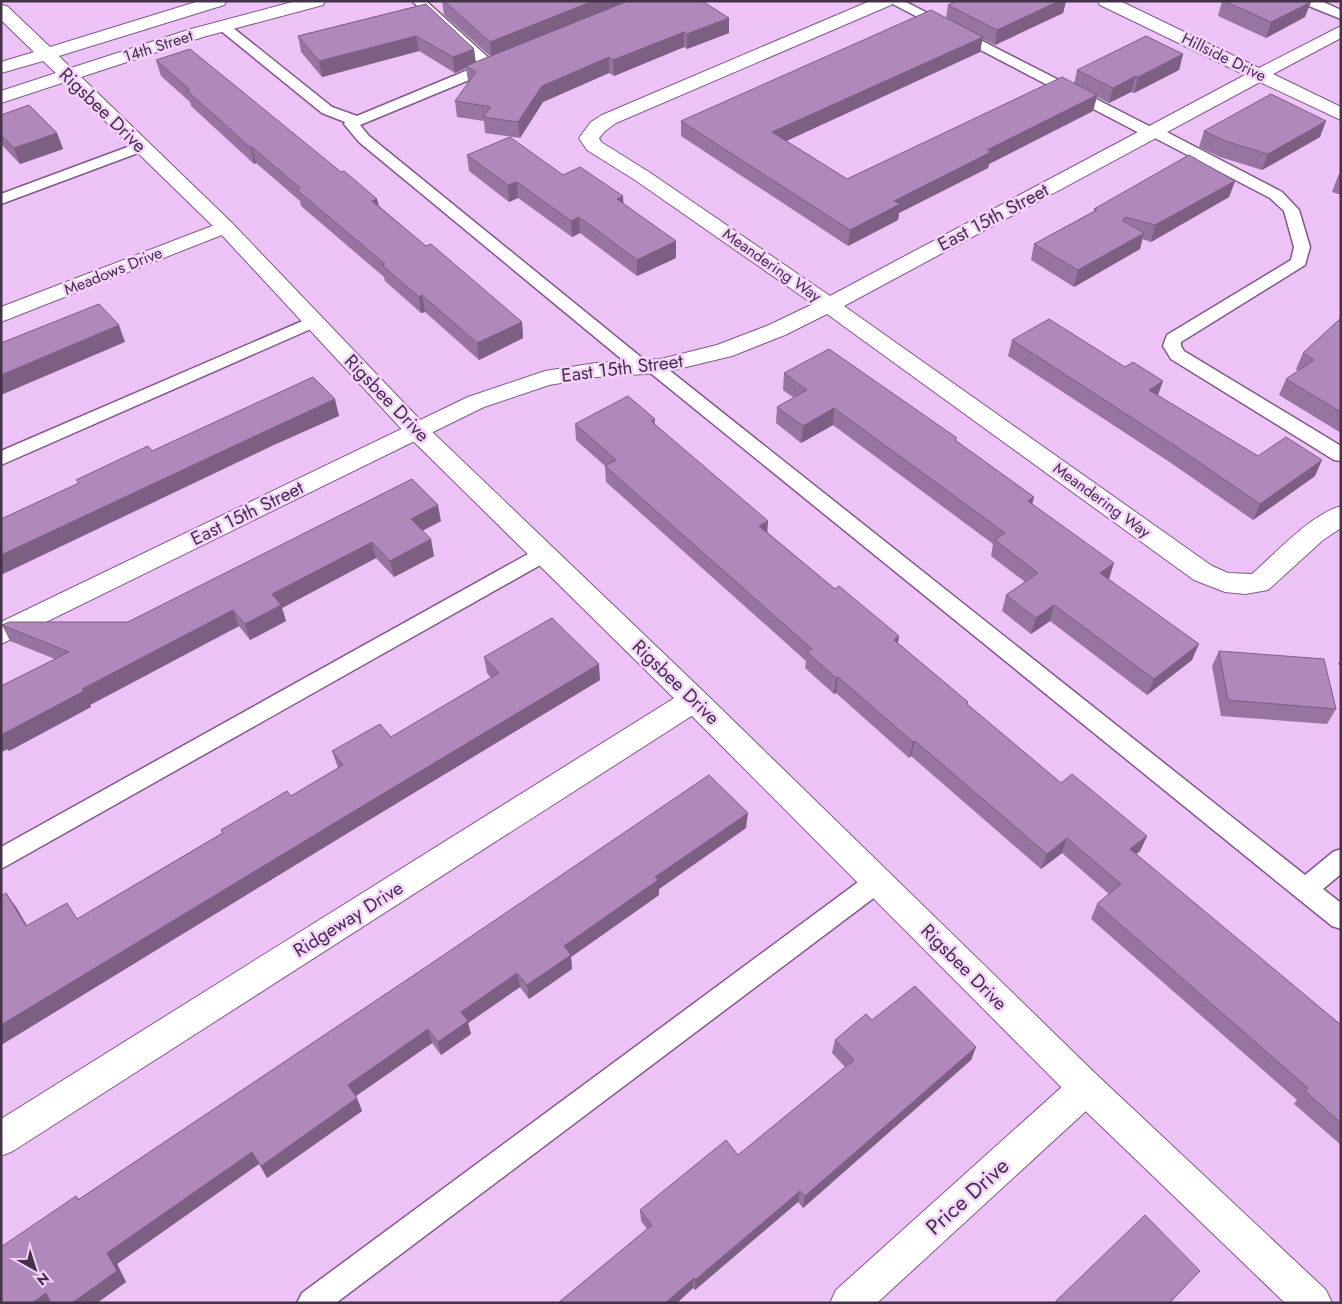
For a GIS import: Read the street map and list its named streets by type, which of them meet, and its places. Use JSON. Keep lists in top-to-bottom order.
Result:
{
  "streets": {
    "street": [
      "14th Street",
      "Hillside Drive",
      "Rigsbee Drive",
      "East 15th Street",
      "Meandering Way",
      "Meadows Drive",
      "Ridgeway Drive",
      "Price Drive"
    ]
  },
  "crossings": [
    ["14th Street", "Rigsbee Drive"],
    ["Hillside Drive", "East 15th Street"],
    ["Rigsbee Drive", "East 15th Street"],
    ["Rigsbee Drive", "Meadows Drive"],
    ["Rigsbee Drive", "Ridgeway Drive"],
    ["Rigsbee Drive", "Price Drive"],
    ["East 15th Street", "Meandering Way"]
  ],
  "north": "bottom right"
}
